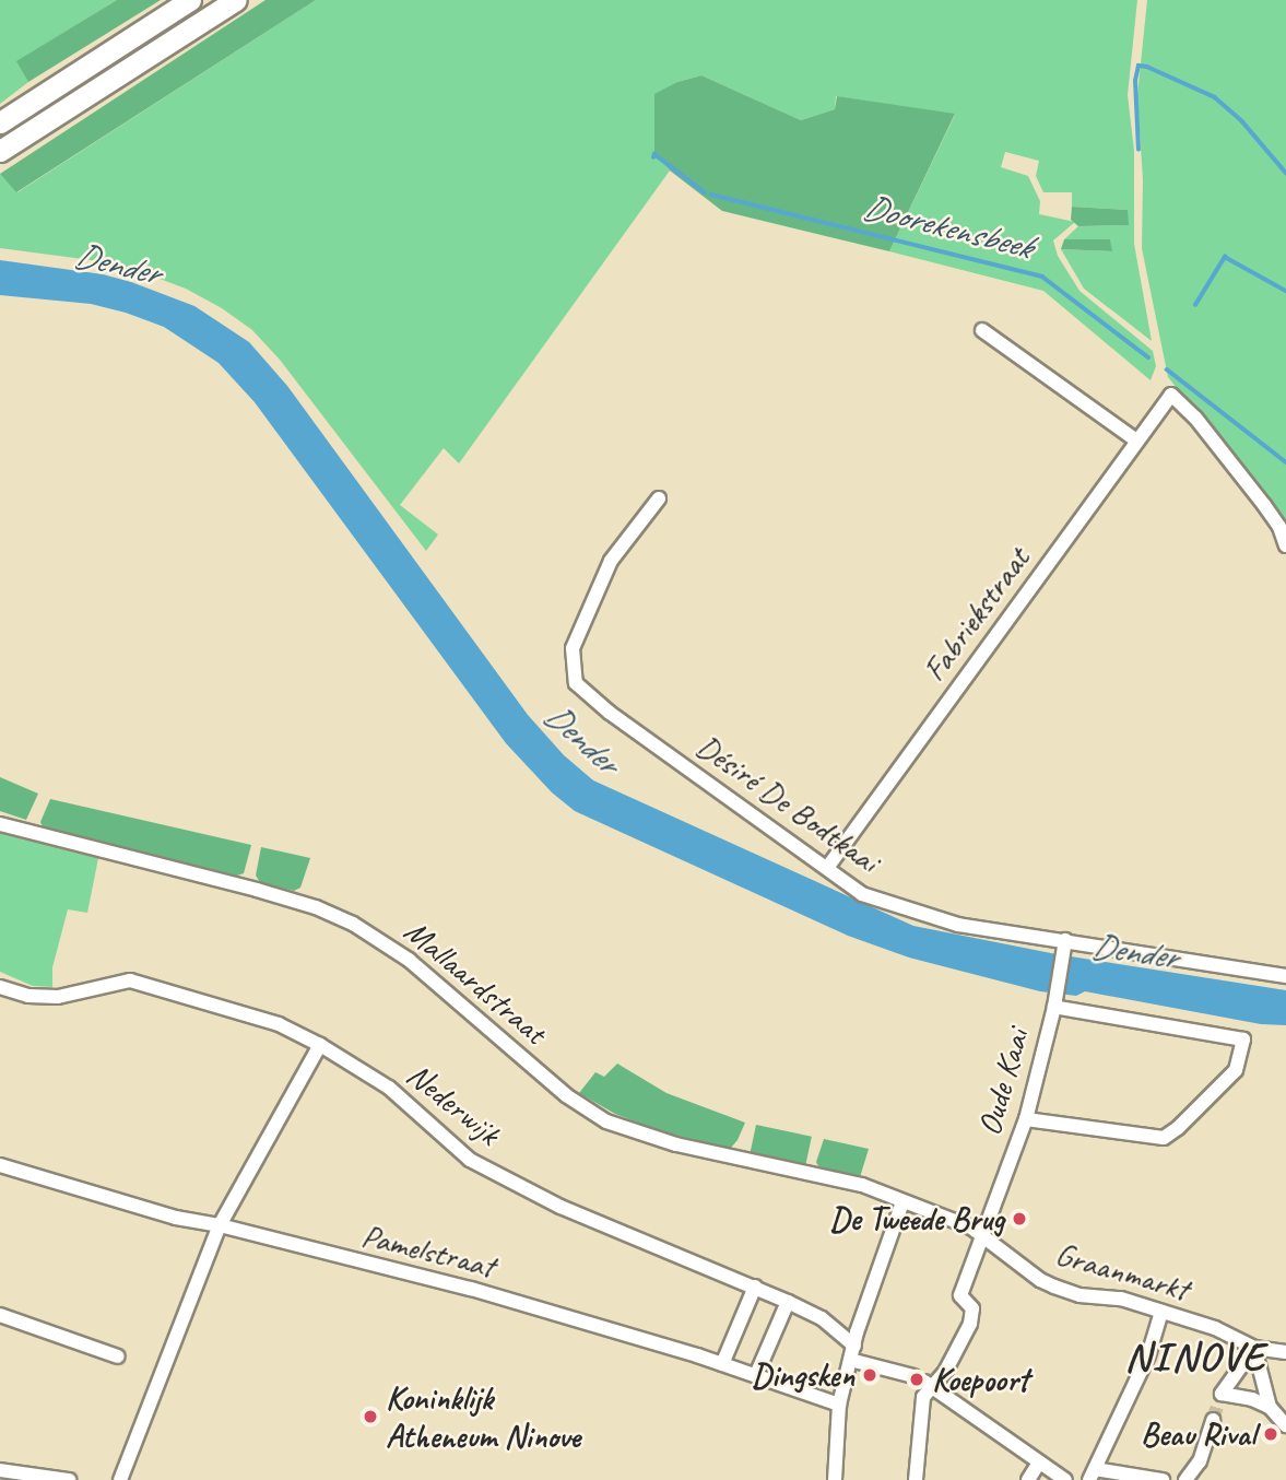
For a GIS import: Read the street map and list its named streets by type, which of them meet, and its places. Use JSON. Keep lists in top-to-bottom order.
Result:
{
  "streets": {
    "street": [
      "Fabriekstraat",
      "Désiré De Bodtkaai",
      "Mallaardstraat",
      "Oude Kaai",
      "Nederwijk",
      "Pamelstraat",
      "Graanmarkt"
    ]
  },
  "crossings": [
    ["Fabriekstraat", "Désiré De Bodtkaai"],
    ["Désiré De Bodtkaai", "Oude Kaai"],
    ["Mallaardstraat", "Oude Kaai"],
    ["Mallaardstraat", "Graanmarkt"],
    ["Oude Kaai", "Graanmarkt"]
  ],
  "districts": ["NINOVE"],
  "water": ["Doorekensbeek", "Dender"],
  "places": [
    "De Tweede Brug",
    "Dingsken",
    "Koepoort",
    "Koninklijk Atheneum Ninove",
    "Beau Rival"
  ]
}
